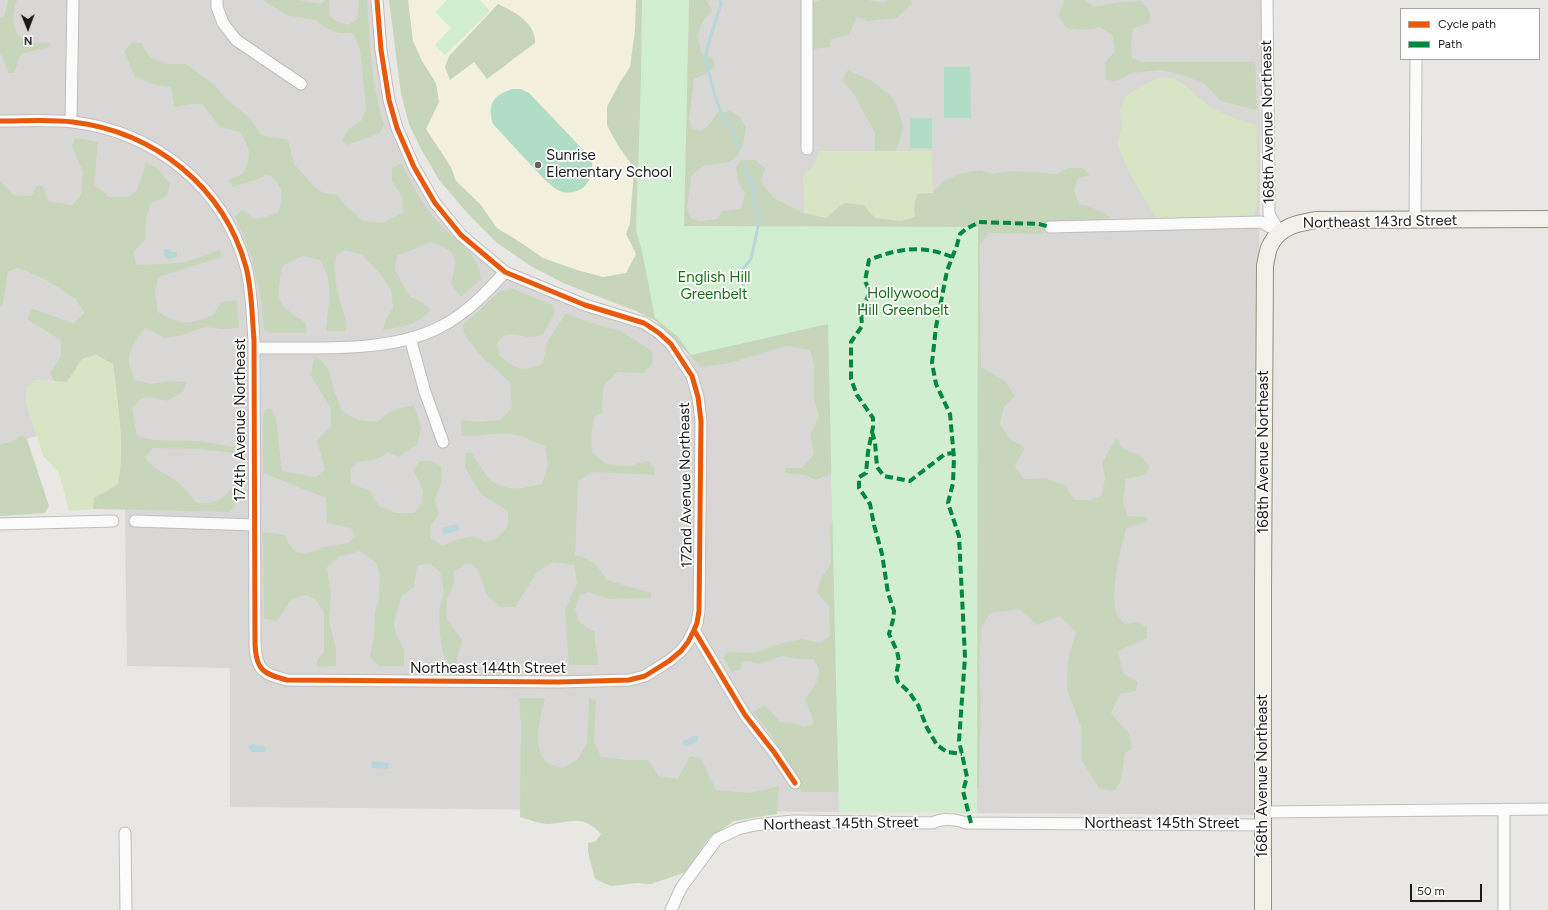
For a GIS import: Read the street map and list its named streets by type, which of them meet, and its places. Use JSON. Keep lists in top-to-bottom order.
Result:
{
  "streets": {
    "street": [
      "168th Avenue Northeast",
      "Northeast 143rd Street",
      "174th Avenue Northeast",
      "172nd Avenue Northeast",
      "Northeast 144th Street",
      "Northeast 145th Street"
    ]
  },
  "crossings": [
    ["168th Avenue Northeast", "Northeast 143rd Street"],
    ["168th Avenue Northeast", "Northeast 145th Street"],
    ["174th Avenue Northeast", "Northeast 144th Street"],
    ["172nd Avenue Northeast", "Northeast 144th Street"]
  ],
  "parks": ["English Hill Greenbelt", "Hollywood Hill Greenbelt"],
  "places": ["Sunrise Elementary School"],
  "legend": ["Cycle path", "Path"],
  "scale_bar": "50 m",
  "north": "bottom"
}
